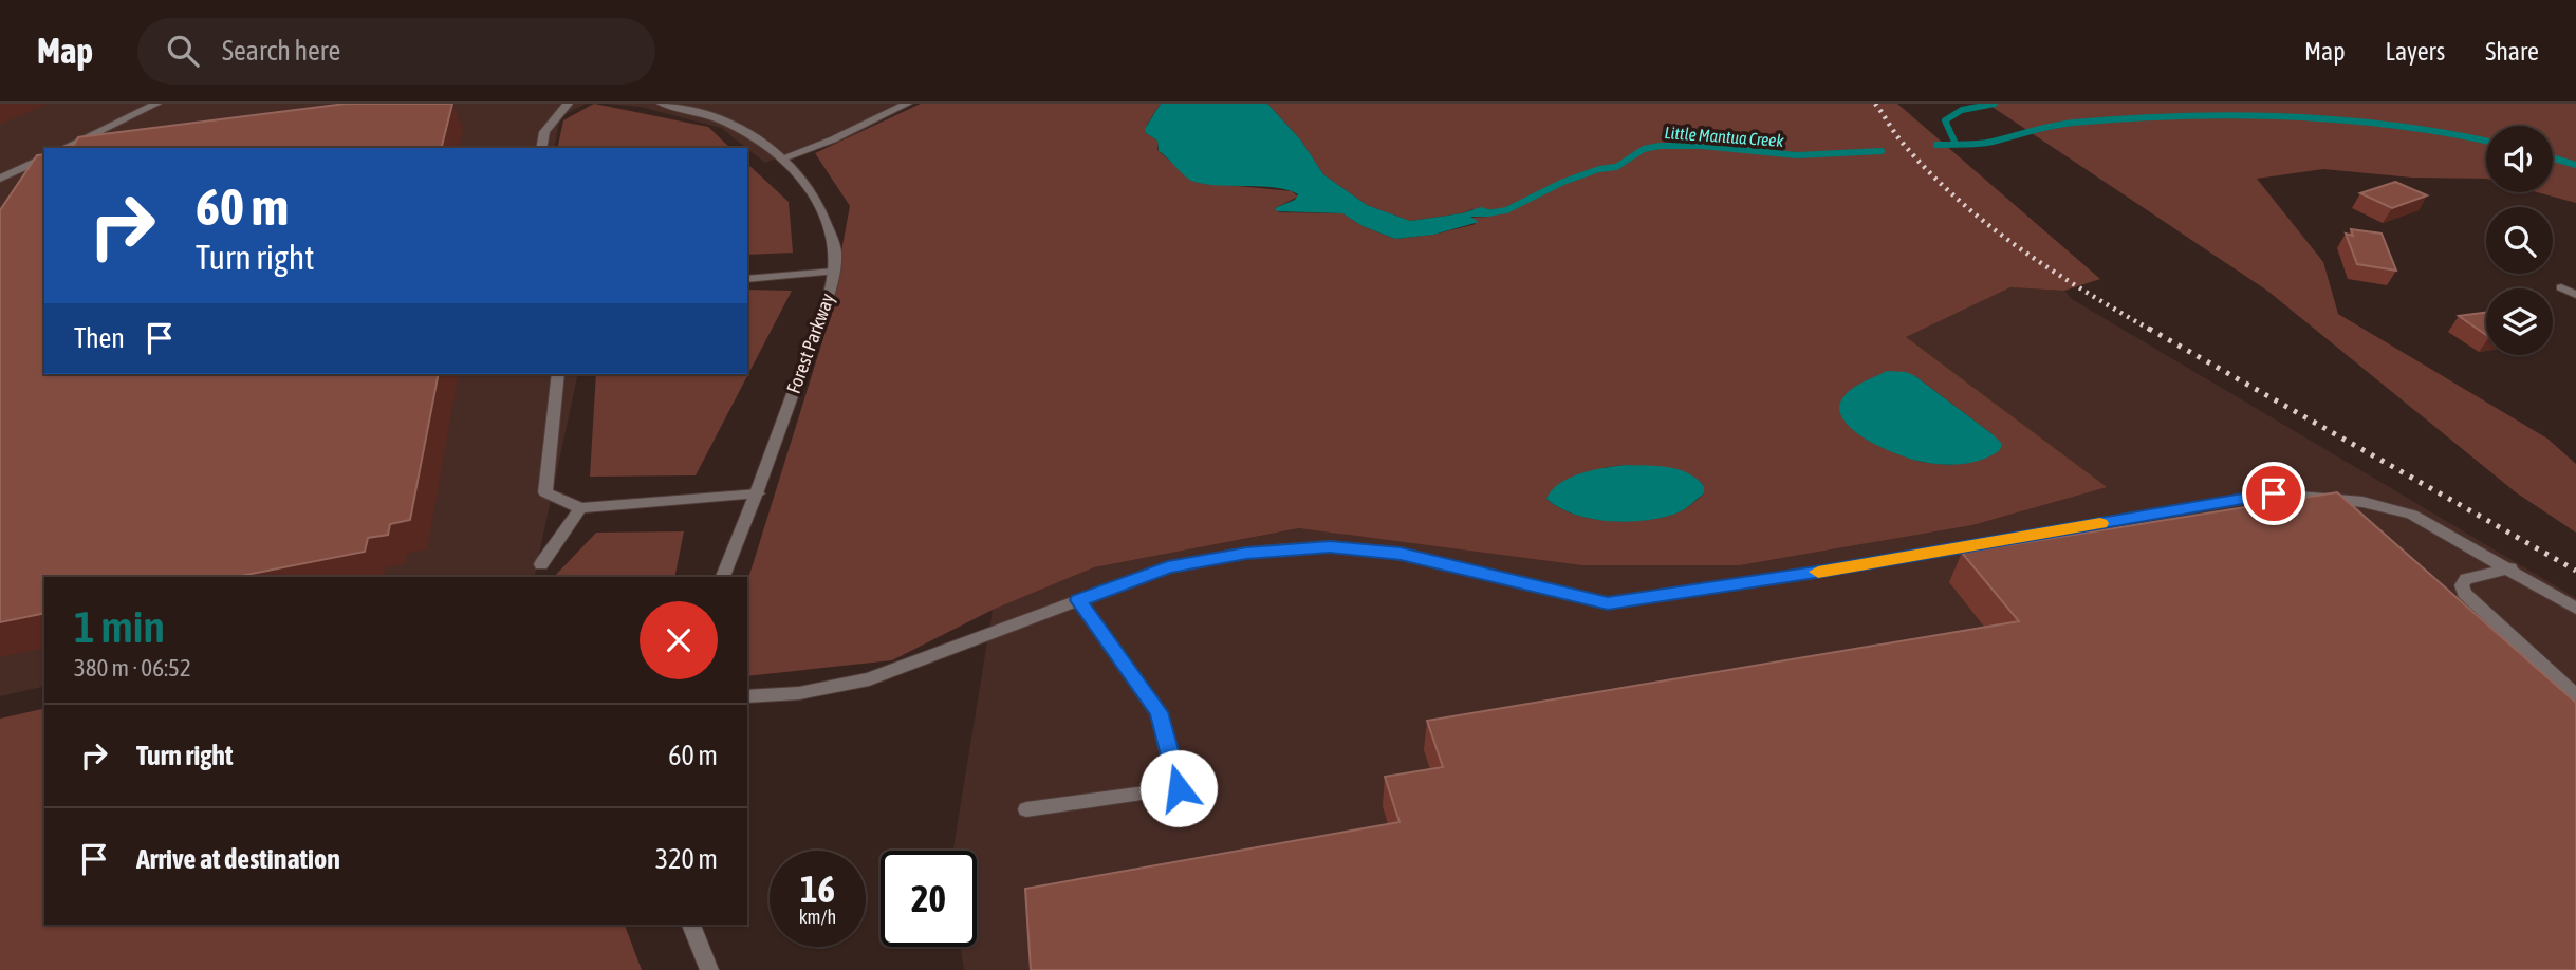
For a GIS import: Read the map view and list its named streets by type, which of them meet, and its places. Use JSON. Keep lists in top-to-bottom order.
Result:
{
  "streets": {
    "street": ["Forest Parkway"]
  },
  "water": ["Little Mantua Creek"],
  "page": {
    "header": "Map",
    "search": "Search here",
    "nav": ["Map", "Layers", "Share"],
    "turn": ["60 m", "Turn right"],
    "then": "Then",
    "heading": ["1 min", "380 m · 06:52"],
    "list": [
      {
        "name": "Turn right",
        "value": "60 m"
      },
      {
        "name": "Arrive at destination",
        "value": "320 m"
      }
    ],
    "speed": "16 km/h",
    "limit": "20"
  }
}
